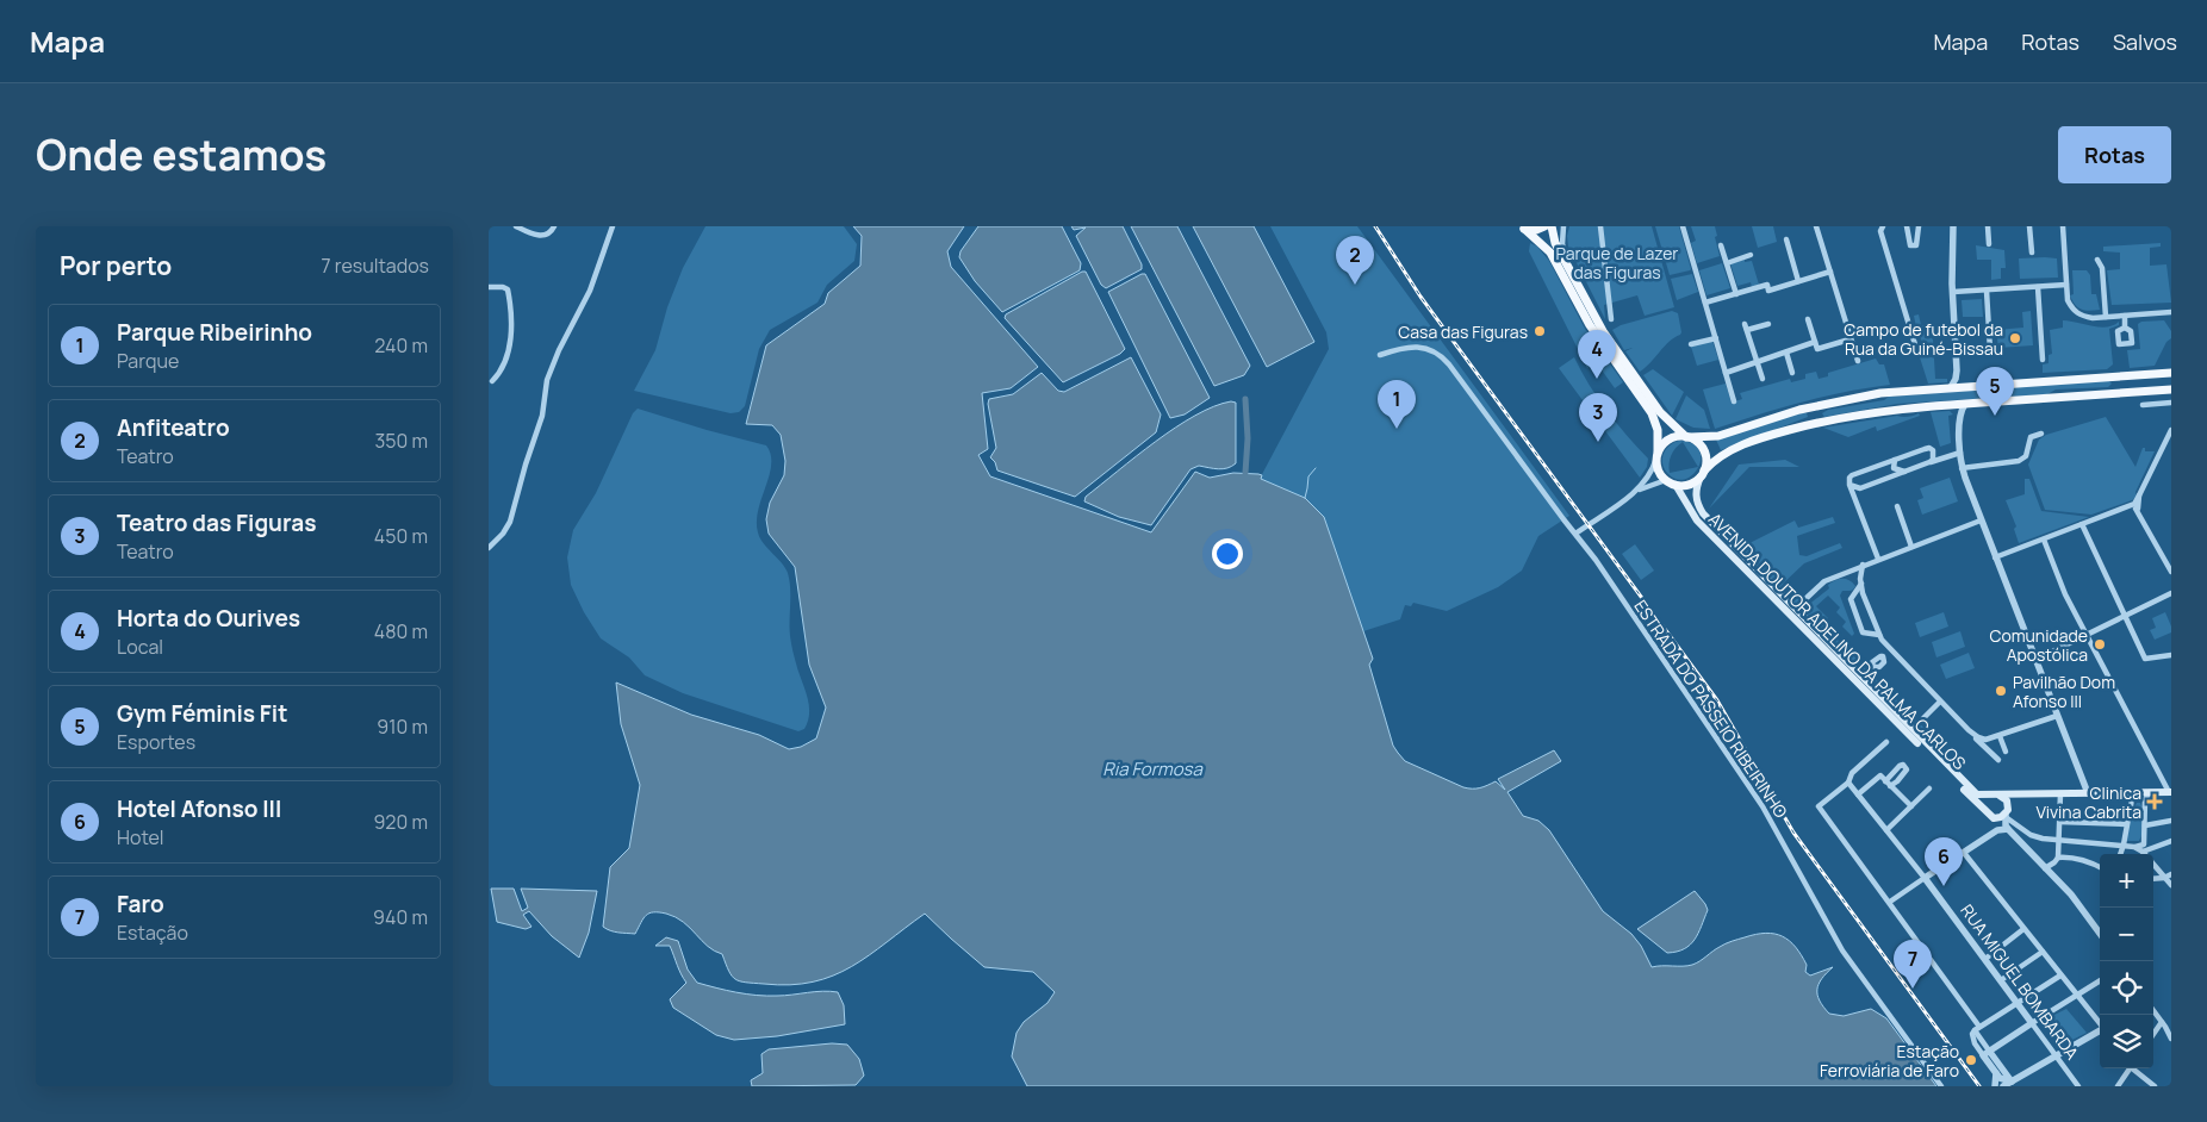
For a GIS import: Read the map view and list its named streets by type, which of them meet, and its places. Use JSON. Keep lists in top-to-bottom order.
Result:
{
  "streets": {
    "main road": ["AVENIDA DOUTOR ADELINO DA PALMA CARLOS"],
    "street": ["ESTRADA DO PASSEIO RIBEIRINHO", "RUA MIGUEL BOMBARDA"]
  },
  "water": ["Ria Formosa"],
  "parks": ["Parque de Lazer das Figuras"],
  "places": {
    "other": [
      "Casa das Figuras",
      "Campo de futebol da Rua da Guiné-Bissau",
      "Comunidade Apostólica",
      "Pavilhão Dom Afonso III",
      "Estação Ferroviária de Faro"
    ],
    "health": ["Clinica Vivina Cabrita"]
  },
  "page": {
    "header": "Mapa",
    "nav": ["Mapa", "Rotas", "Salvos"],
    "title": "Onde estamos",
    "buttons": "Rotas",
    "heading": ["Por perto", "7 resultados"],
    "pins": [
      "2",
      "4",
      "5",
      "1",
      "3",
      "6",
      "7"
    ],
    "list": [
      {
        "mark": "1",
        "name": "Parque Ribeirinho",
        "note": "Parque",
        "value": "240 m"
      },
      {
        "mark": "2",
        "name": "Anfiteatro",
        "note": "Teatro",
        "value": "350 m"
      },
      {
        "mark": "3",
        "name": "Teatro das Figuras",
        "note": "Teatro",
        "value": "450 m"
      },
      {
        "mark": "4",
        "name": "Horta do Ourives",
        "note": "Local",
        "value": "480 m"
      },
      {
        "mark": "5",
        "name": "Gym Féminis Fit",
        "note": "Esportes",
        "value": "910 m"
      },
      {
        "mark": "6",
        "name": "Hotel Afonso III",
        "note": "Hotel",
        "value": "920 m"
      },
      {
        "mark": "7",
        "name": "Faro",
        "note": "Estação",
        "value": "940 m"
      }
    ],
    "map_buttons": ["+", "−"]
  }
}
